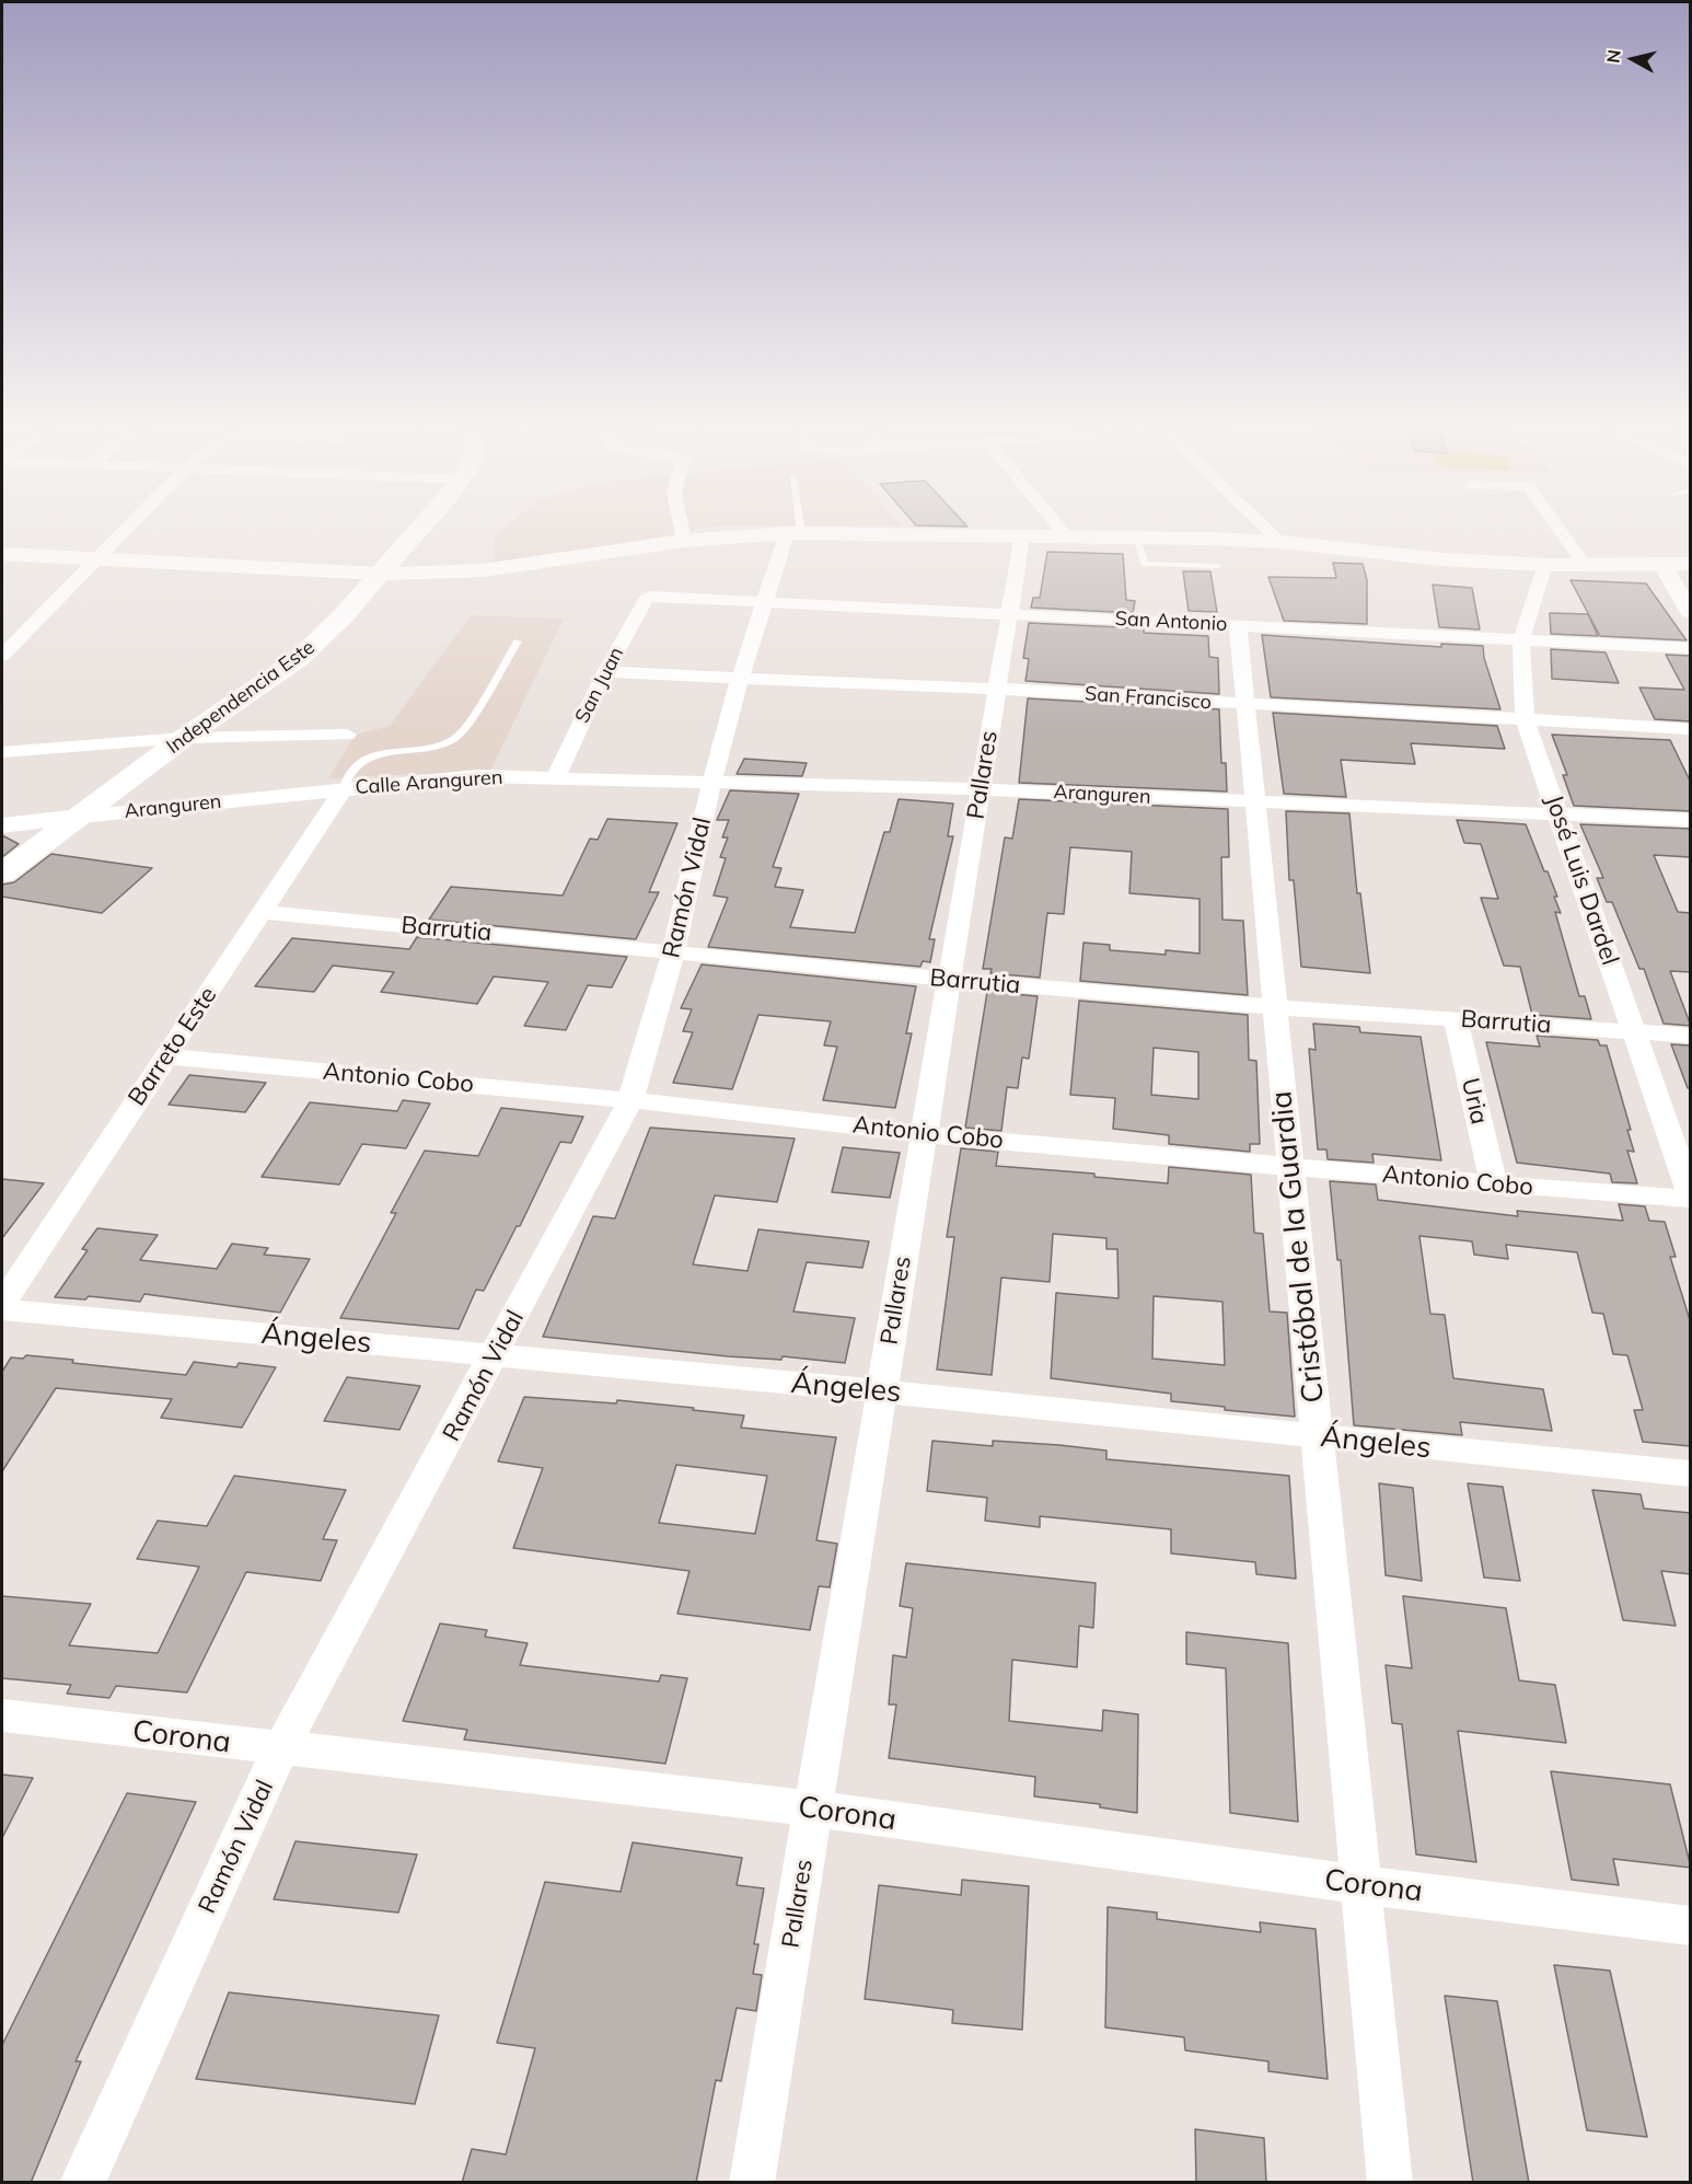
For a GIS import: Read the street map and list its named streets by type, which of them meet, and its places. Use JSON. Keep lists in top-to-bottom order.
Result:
{
  "streets": {
    "main road": ["Independencia Este"],
    "street": [
      "San Antonio",
      "San Juan",
      "San Francisco",
      "Pallares",
      "Calle Aranguren",
      "Aranguren",
      "José Luis Dardel",
      "Ramón Vidal",
      "Barrutia",
      "Barreto Este",
      "Antonio Cobo",
      "Uria",
      "Cristóbal de la Guardia",
      "Ángeles",
      "Corona"
    ]
  },
  "crossings": [
    ["San Antonio", "San Juan"],
    ["San Antonio", "Pallares"],
    ["San Antonio", "José Luis Dardel"],
    ["San Antonio", "Ramón Vidal"],
    ["San Antonio", "Cristóbal de la Guardia"],
    ["San Juan", "San Francisco"],
    ["San Juan", "Aranguren"],
    ["Independencia Este", "Aranguren"],
    ["San Francisco", "Pallares"],
    ["San Francisco", "José Luis Dardel"],
    ["San Francisco", "Ramón Vidal"],
    ["San Francisco", "Cristóbal de la Guardia"],
    ["Pallares", "Aranguren"],
    ["Pallares", "Barrutia"],
    ["Pallares", "Antonio Cobo"],
    ["Pallares", "Ángeles"],
    ["Pallares", "Corona"],
    ["Calle Aranguren", "Aranguren"],
    ["Calle Aranguren", "Barreto Este"],
    ["Aranguren", "José Luis Dardel"],
    ["Aranguren", "Ramón Vidal"],
    ["Aranguren", "Barreto Este"],
    ["Aranguren", "Cristóbal de la Guardia"],
    ["José Luis Dardel", "Barrutia"],
    ["Ramón Vidal", "Barrutia"],
    ["Ramón Vidal", "Antonio Cobo"],
    ["Ramón Vidal", "Ángeles"],
    ["Ramón Vidal", "Corona"],
    ["Barrutia", "Barreto Este"],
    ["Barrutia", "Uria"],
    ["Barrutia", "Cristóbal de la Guardia"],
    ["Barreto Este", "Antonio Cobo"],
    ["Antonio Cobo", "Uria"],
    ["Antonio Cobo", "Cristóbal de la Guardia"],
    ["Cristóbal de la Guardia", "Ángeles"],
    ["Cristóbal de la Guardia", "Corona"]
  ],
  "north": "left"
}
